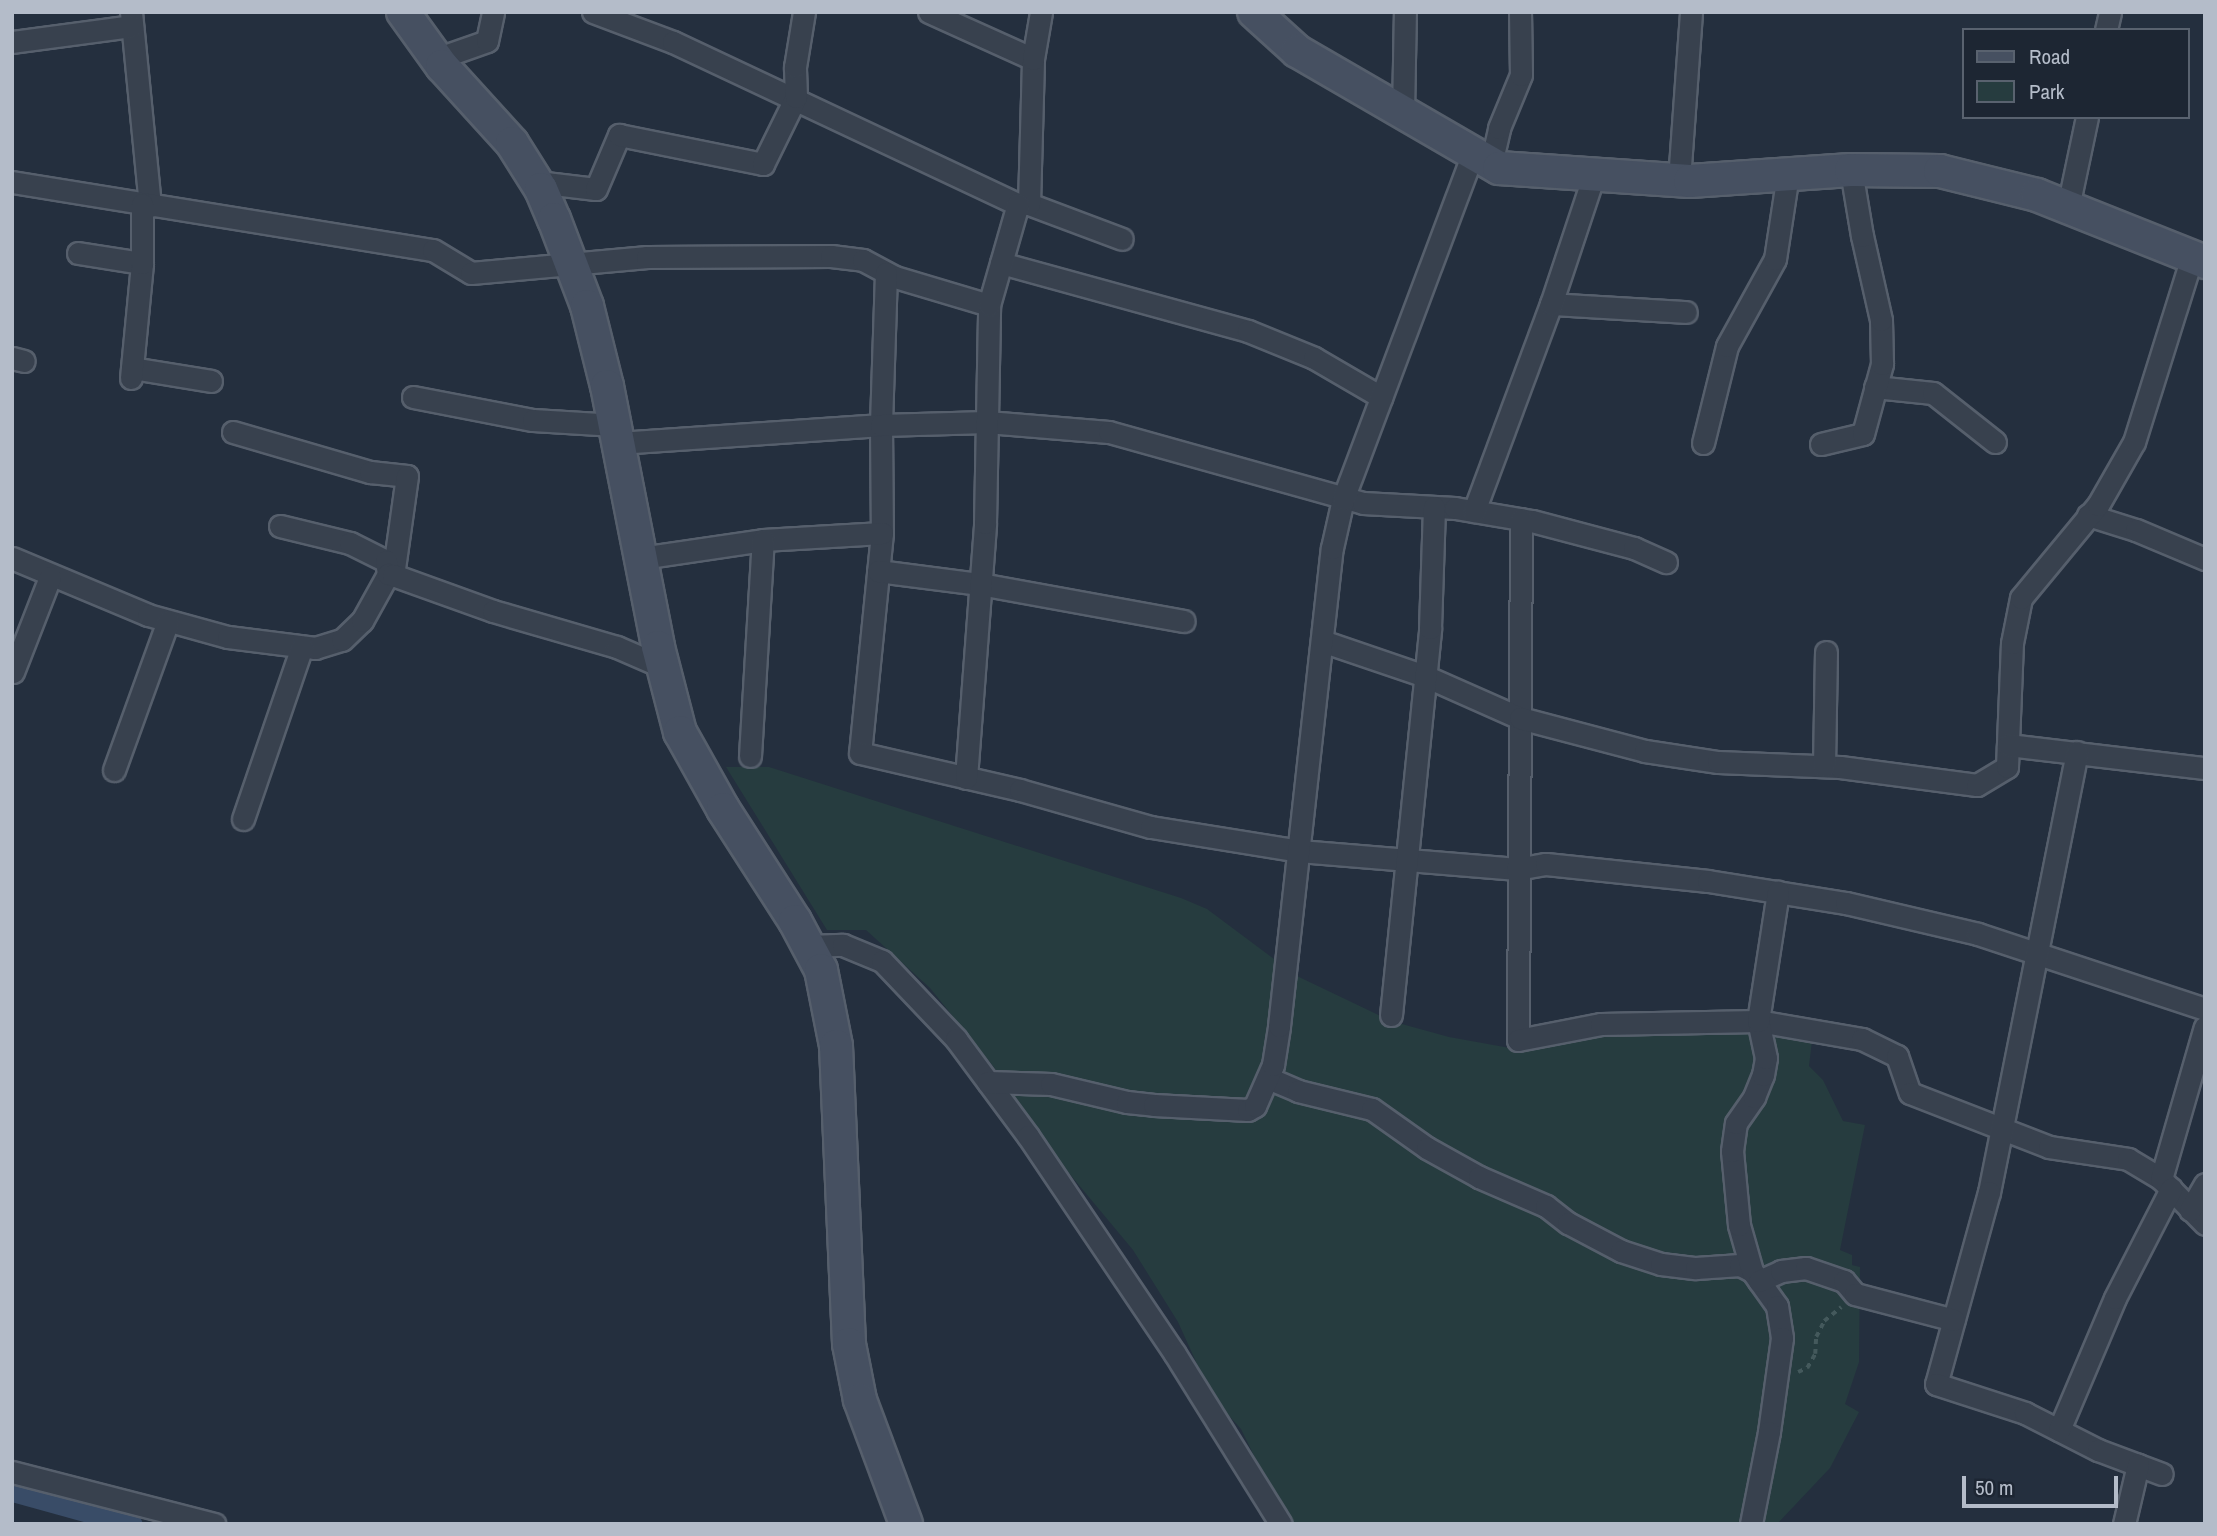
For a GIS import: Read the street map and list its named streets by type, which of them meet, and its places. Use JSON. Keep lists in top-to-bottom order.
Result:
{
  "legend": ["Road", "Park"],
  "scale_bar": "50 m"
}
